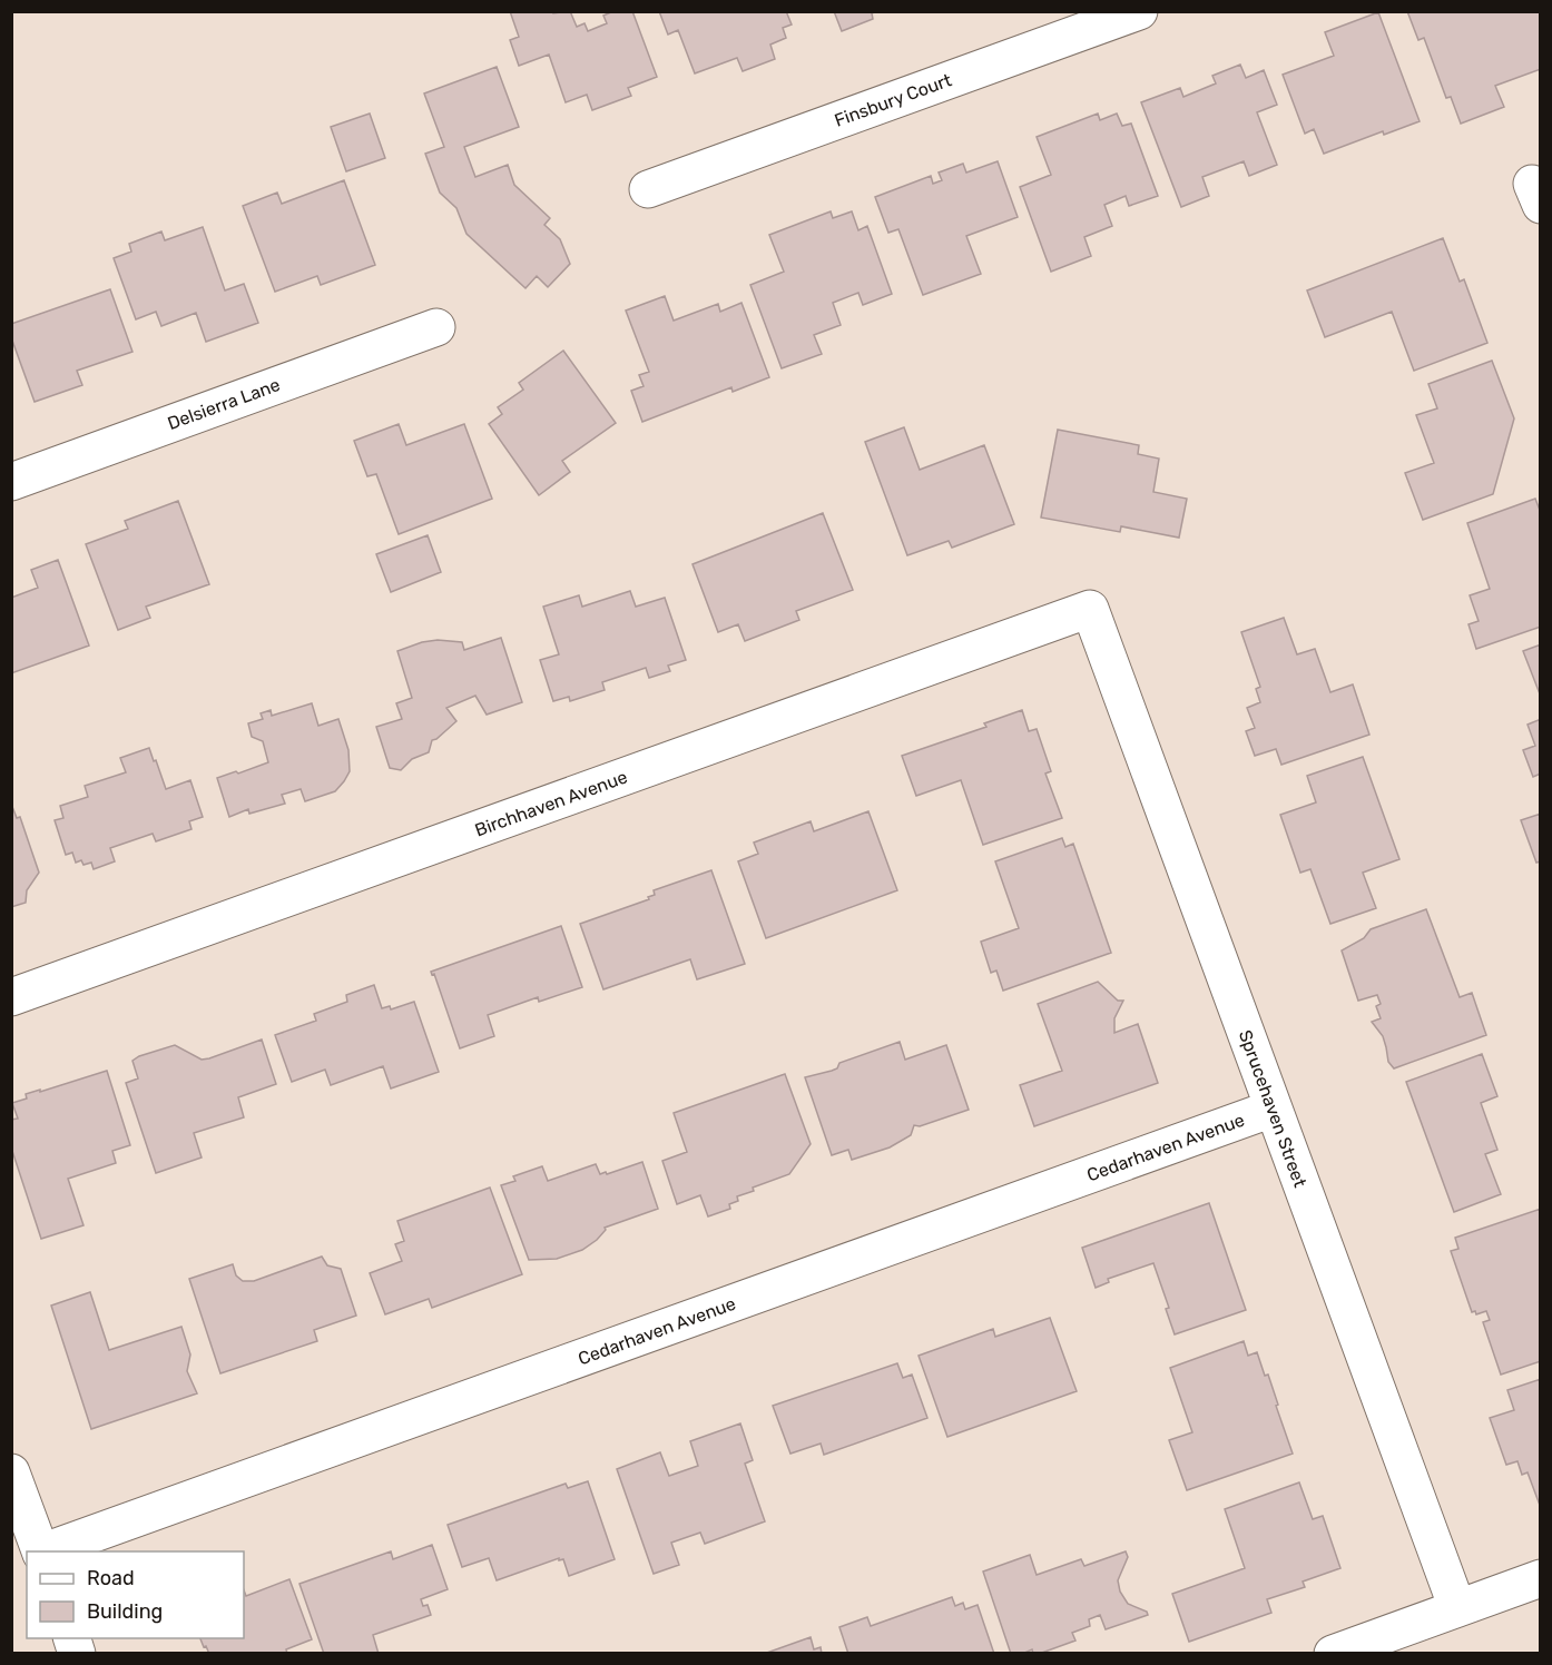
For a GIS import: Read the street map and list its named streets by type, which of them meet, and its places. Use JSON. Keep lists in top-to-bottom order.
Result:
{
  "streets": {
    "street": [
      "Finsbury Court",
      "Delsierra Lane",
      "Birchhaven Avenue",
      "Sprucehaven Street",
      "Cedarhaven Avenue"
    ]
  },
  "crossings": [
    ["Birchhaven Avenue", "Sprucehaven Street"],
    ["Sprucehaven Street", "Cedarhaven Avenue"]
  ],
  "legend": ["Road", "Building"]
}
